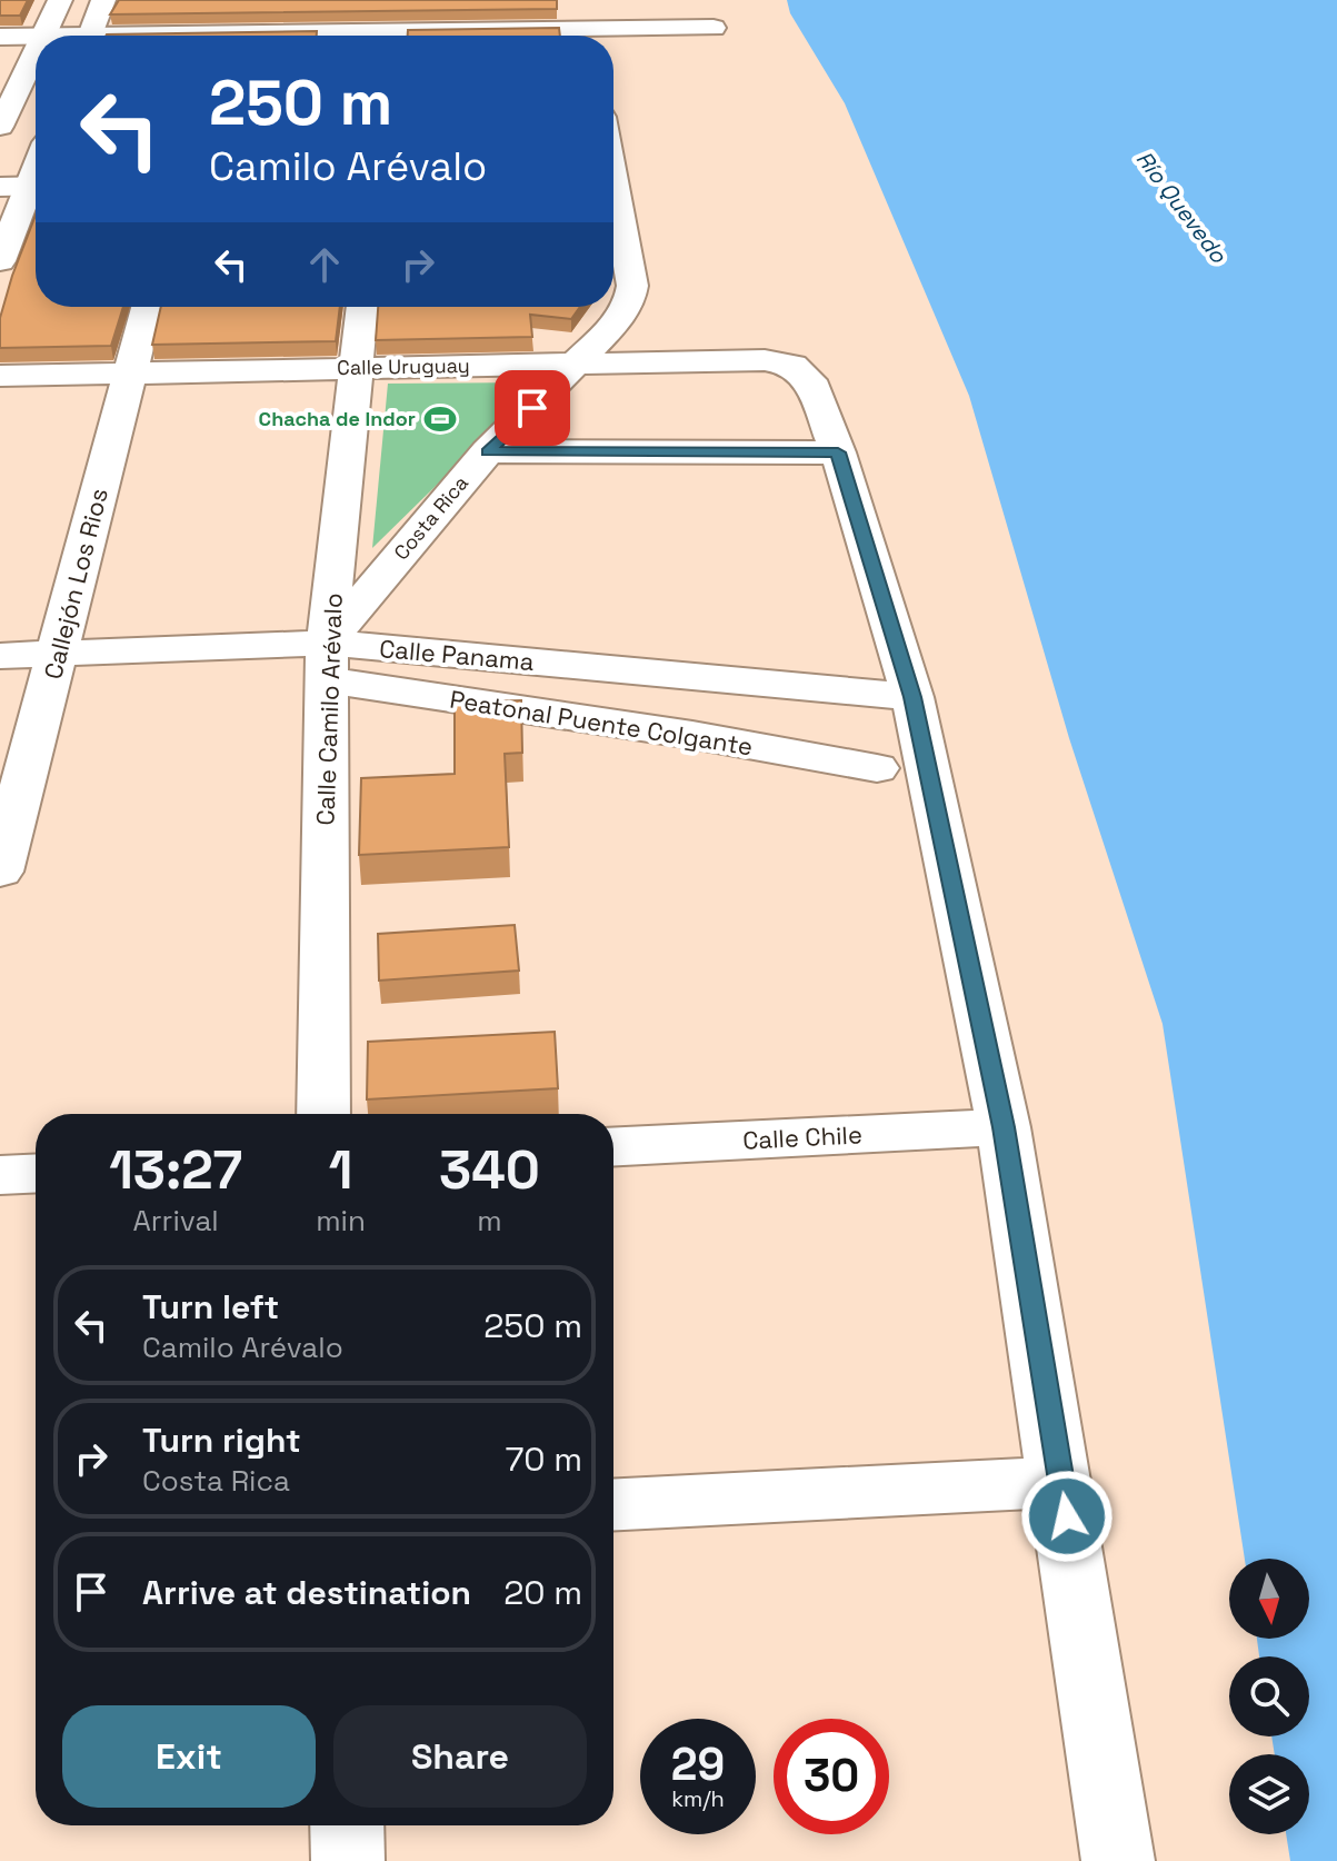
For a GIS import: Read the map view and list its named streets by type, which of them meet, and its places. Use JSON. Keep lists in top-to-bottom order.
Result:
{
  "streets": {
    "street": [
      "Calle Uruguay",
      "Costa Rica",
      "Callejón Los Rios",
      "Calle Panama",
      "Calle Camilo Arévalo",
      "Peatonal Puente Colgante",
      "Calle Chile"
    ]
  },
  "crossings": [
    ["Calle Uruguay", "Costa Rica"],
    ["Calle Uruguay", "Callejón Los Rios"],
    ["Calle Uruguay", "Calle Camilo Arévalo"],
    ["Costa Rica", "Calle Panama"],
    ["Costa Rica", "Calle Camilo Arévalo"],
    ["Costa Rica", "Peatonal Puente Colgante"],
    ["Callejón Los Rios", "Calle Panama"],
    ["Calle Panama", "Calle Camilo Arévalo"],
    ["Calle Panama", "Peatonal Puente Colgante"],
    ["Calle Camilo Arévalo", "Peatonal Puente Colgante"]
  ],
  "water": ["Río Quevedo"],
  "places": {
    "sports": ["Chacha de Indor"]
  },
  "north": "bottom",
  "page": {
    "turn": ["250 m", "Camilo Arévalo"],
    "eta": [
      "13:27",
      "Arrival",
      "1",
      "min",
      "340",
      "m"
    ],
    "list": [
      {
        "name": "Turn left",
        "note": "Camilo Arévalo",
        "value": "250 m"
      },
      {
        "name": "Turn right",
        "note": "Costa Rica",
        "value": "70 m"
      },
      {
        "name": "Arrive at destination",
        "value": "20 m"
      }
    ],
    "buttons": ["Exit", "Share"],
    "speed": "29 km/h",
    "limit": "30"
  }
}
